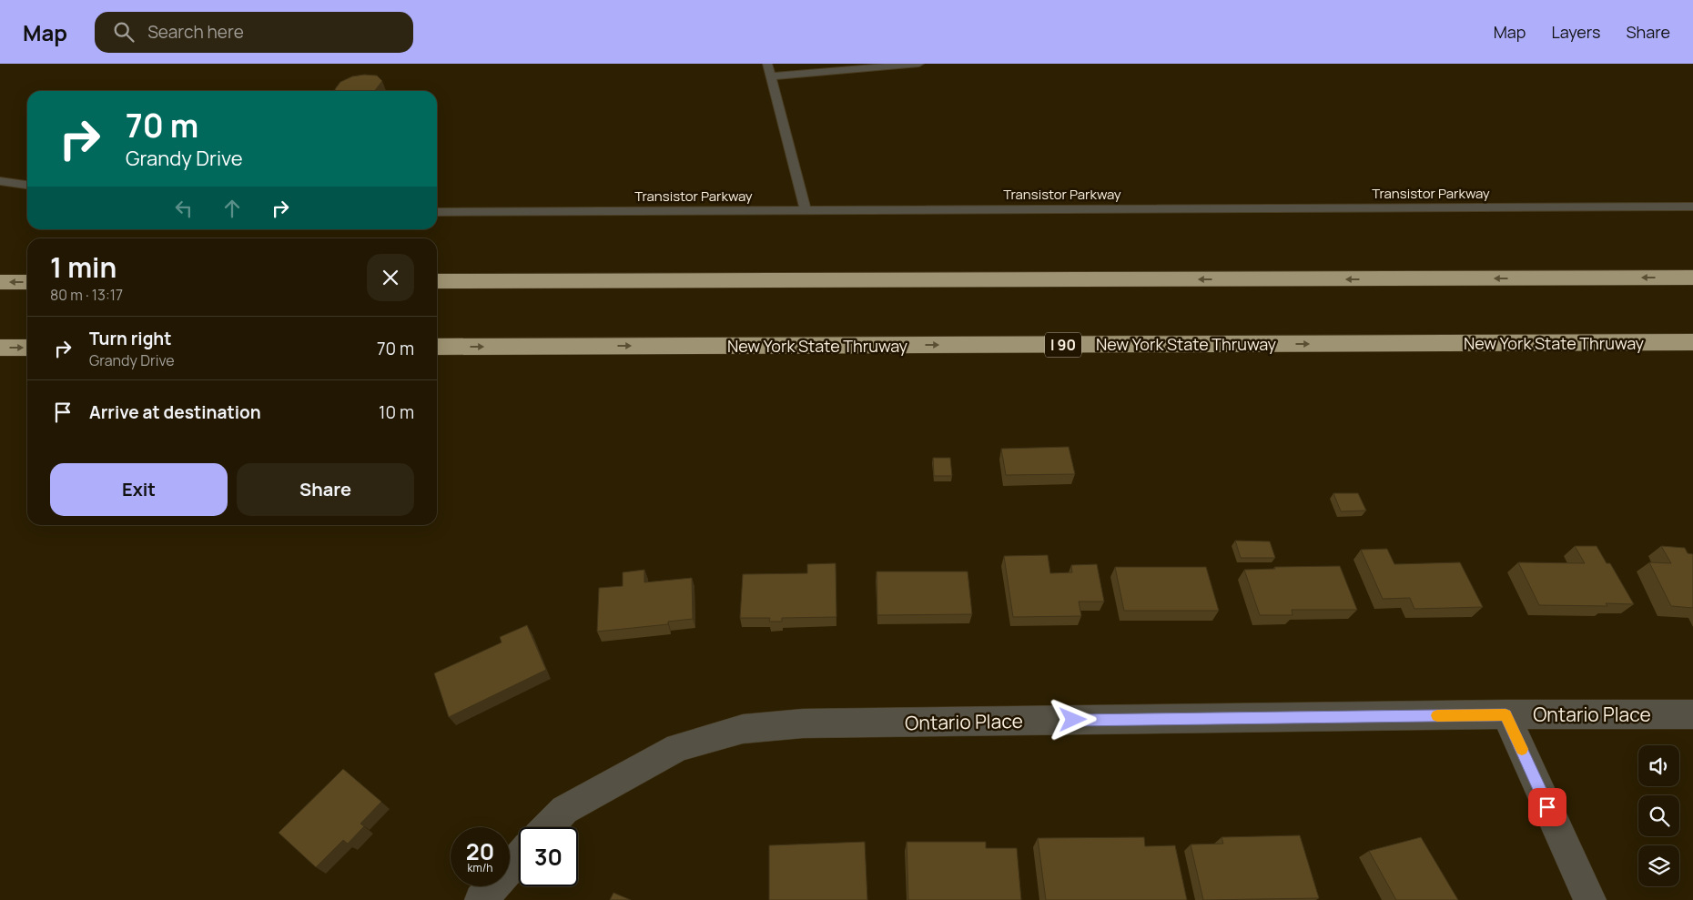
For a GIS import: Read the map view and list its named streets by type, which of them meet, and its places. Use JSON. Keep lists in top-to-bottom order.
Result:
{
  "streets": {
    "highway": ["New York State Thruway", "I 90"],
    "street": ["Ontario Place"],
    "lane": ["Transistor Parkway"]
  },
  "page": {
    "header": "Map",
    "search": "Search here",
    "nav": ["Map", "Layers", "Share"],
    "turn": ["70 m", "Grandy Drive"],
    "heading": ["1 min", "80 m · 13:17"],
    "list": [
      {
        "name": "Turn right",
        "note": "Grandy Drive",
        "value": "70 m"
      },
      {
        "name": "Arrive at destination",
        "value": "10 m"
      }
    ],
    "buttons": ["Exit", "Share"],
    "speed": "20 km/h",
    "limit": "30"
  }
}
